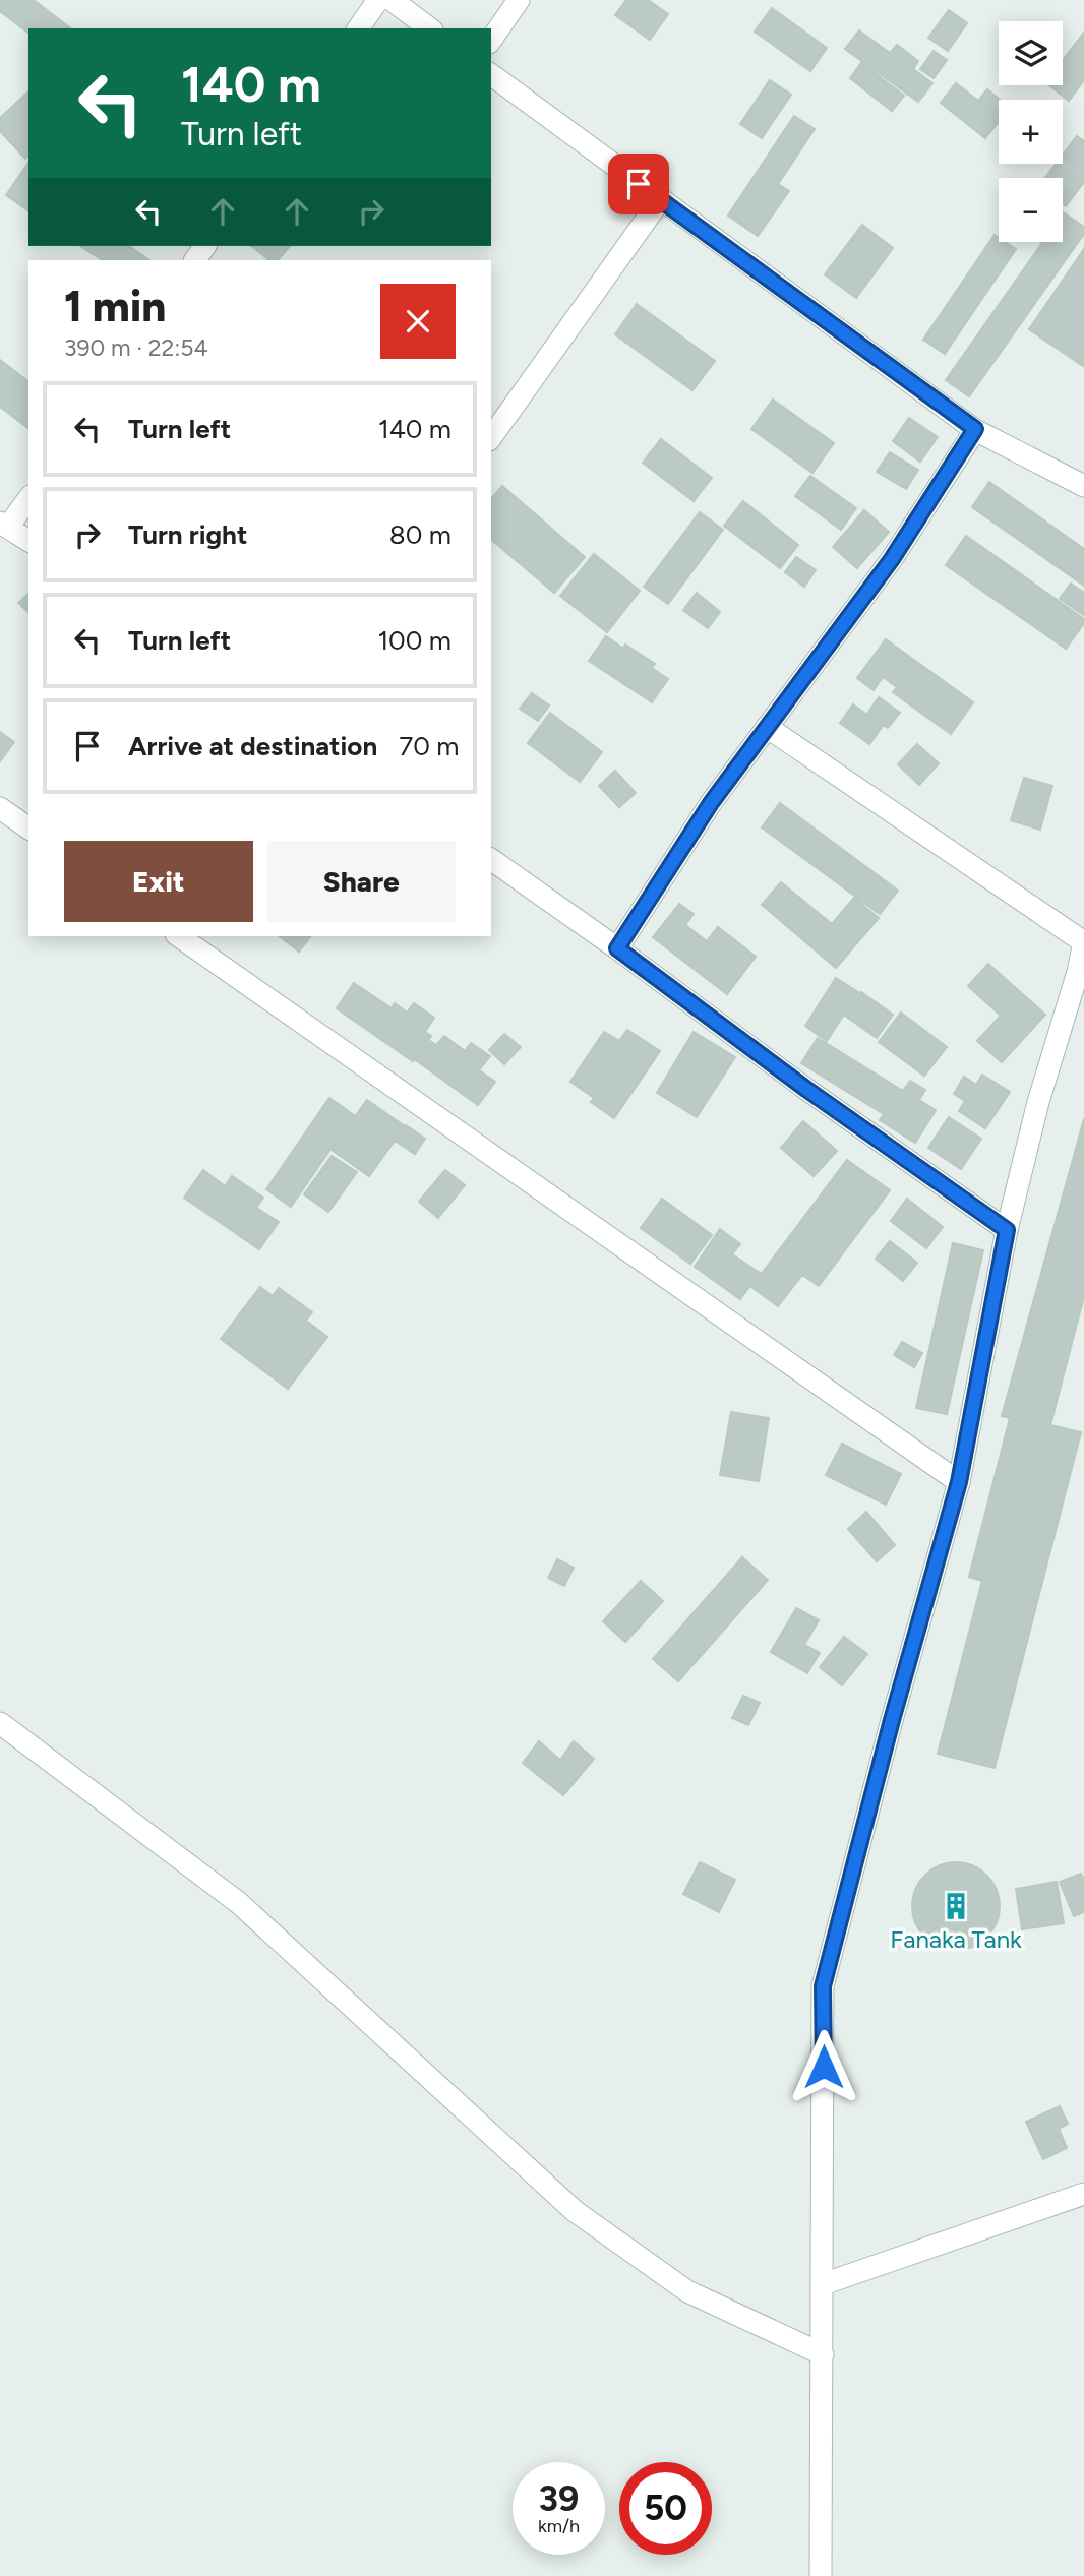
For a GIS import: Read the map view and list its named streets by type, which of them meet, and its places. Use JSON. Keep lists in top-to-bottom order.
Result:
{
  "places": {
    "building": ["Fanaka Tank"]
  },
  "page": {
    "map_buttons": ["+", "−"],
    "turn": ["140 m", "Turn left"],
    "heading": ["1 min", "390 m · 22:54"],
    "list": [
      {
        "name": "Turn left",
        "value": "140 m"
      },
      {
        "name": "Turn right",
        "value": "80 m"
      },
      {
        "name": "Turn left",
        "value": "100 m"
      },
      {
        "name": "Arrive at destination",
        "value": "70 m"
      }
    ],
    "buttons": ["Exit", "Share"],
    "speed": "39 km/h",
    "limit": "50"
  }
}
